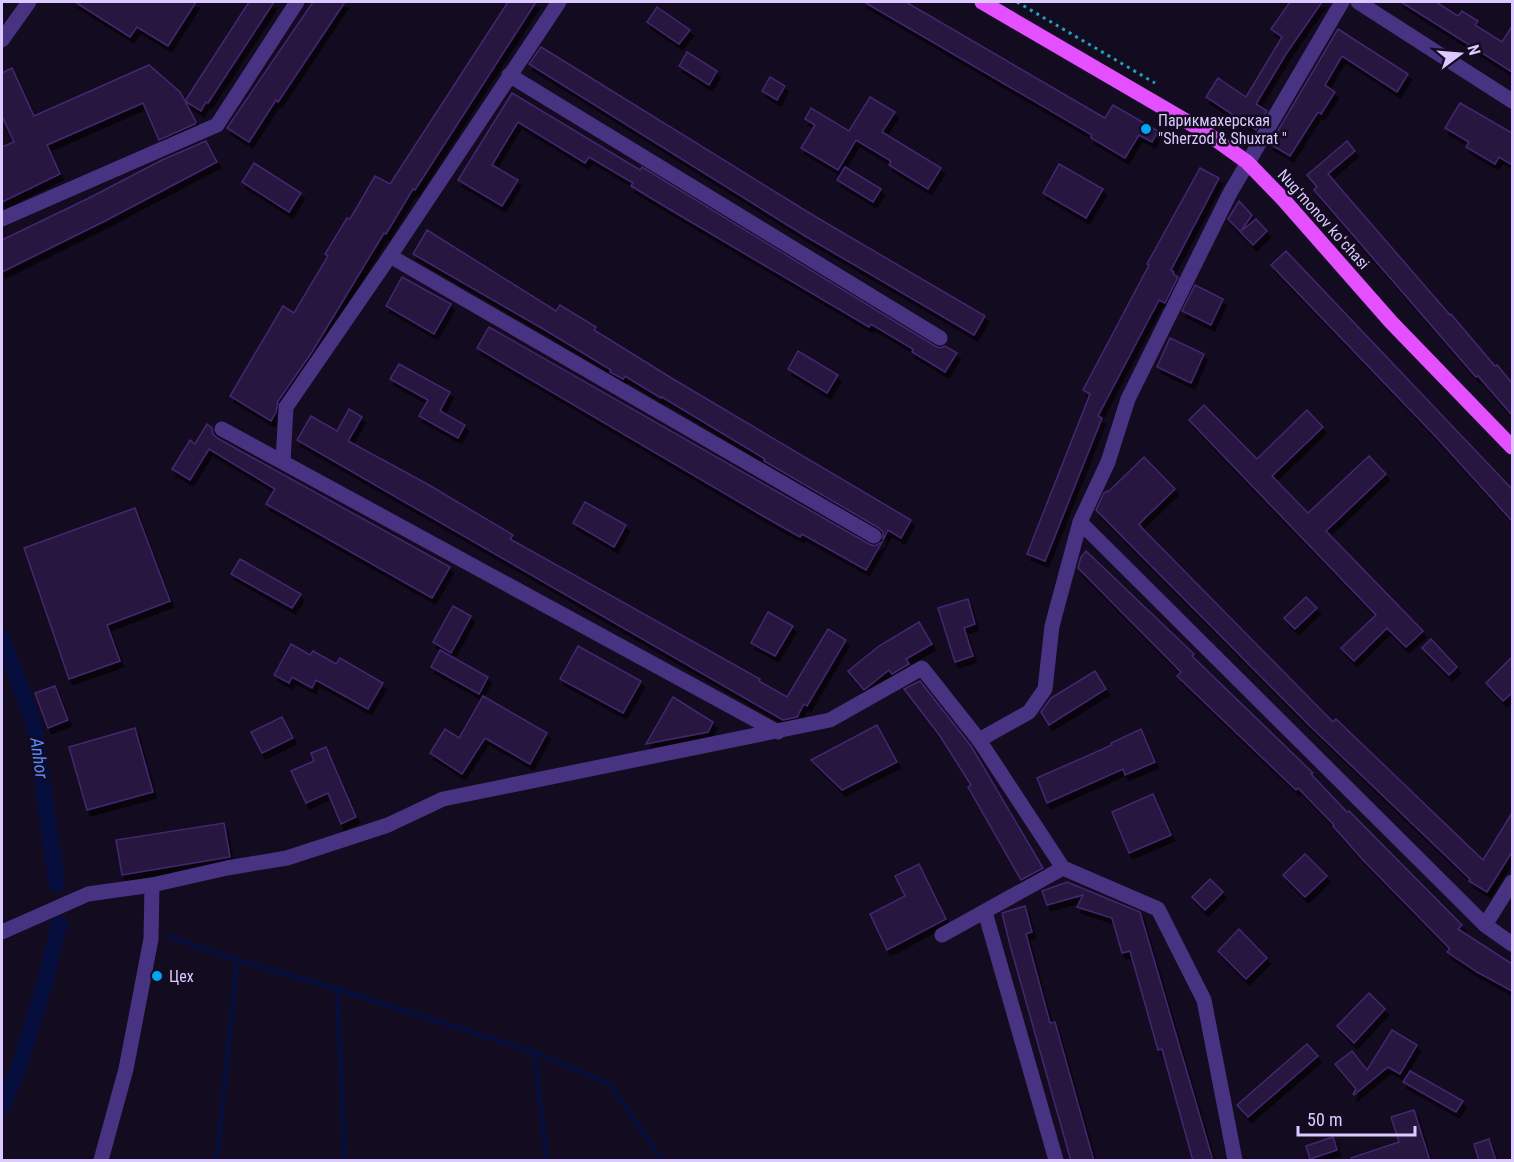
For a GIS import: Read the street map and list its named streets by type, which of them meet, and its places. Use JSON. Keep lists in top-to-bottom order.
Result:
{
  "streets": {
    "main road": ["Nugʻmonov koʻchasi"]
  },
  "water": ["Anhor"],
  "places": ["Парикмахерская \"Sherzod & Shuxrat \"", "Цех"],
  "scale_bar": "50 m",
  "north": "right"
}
